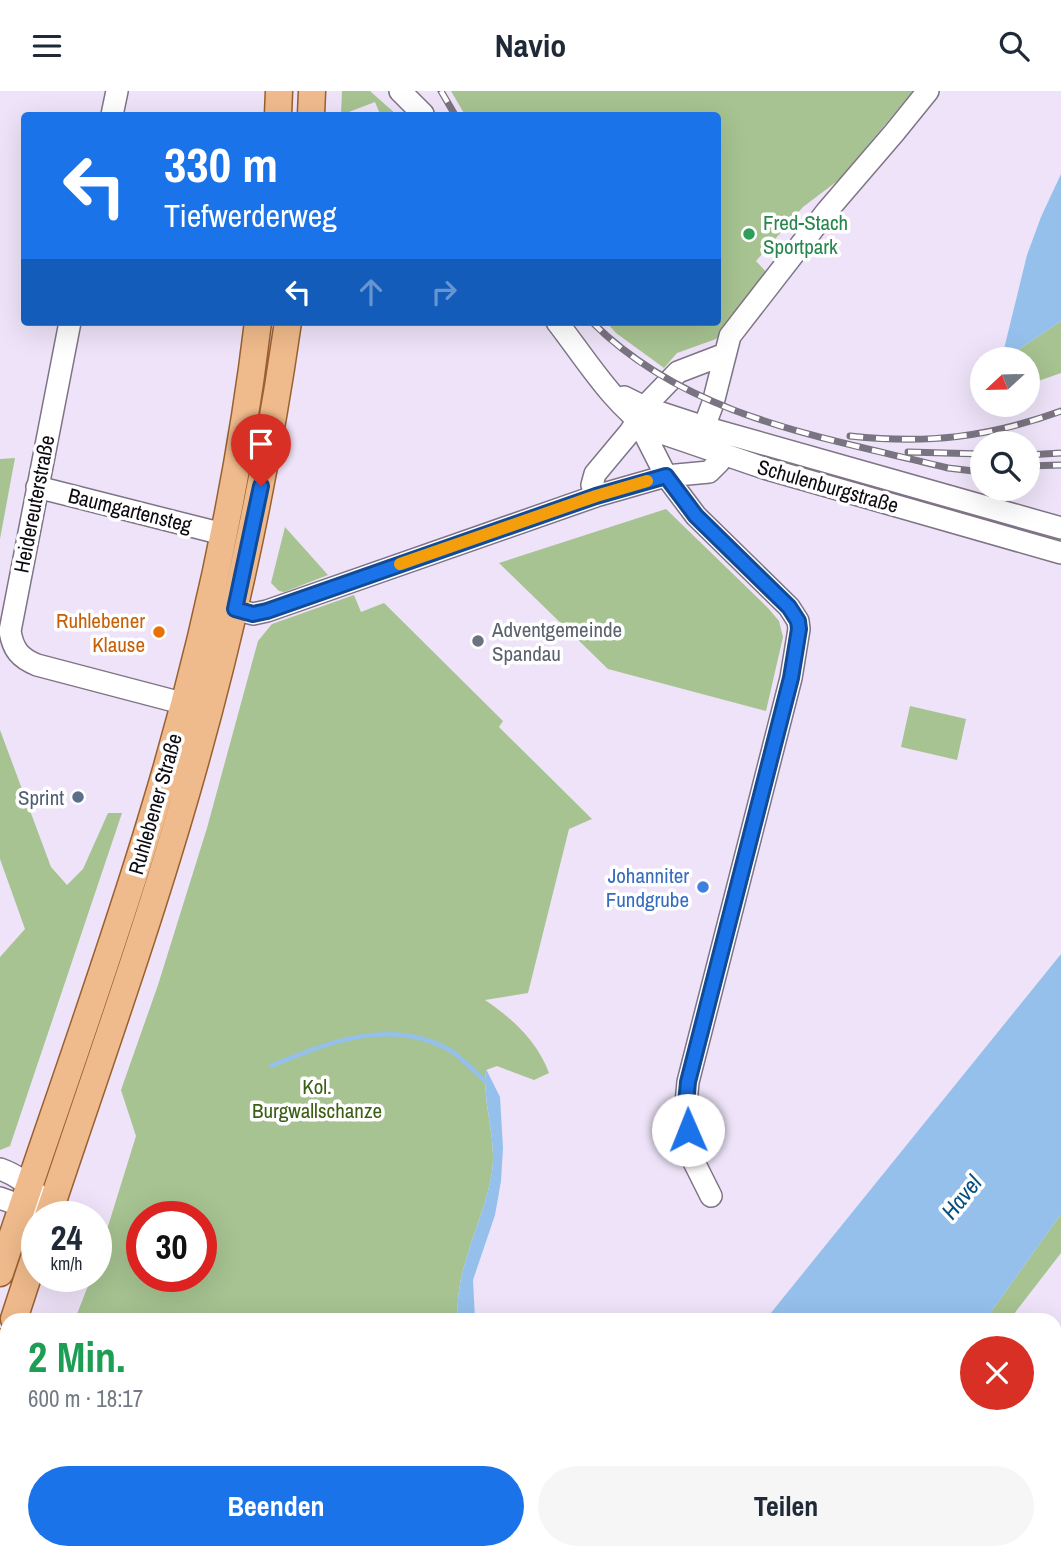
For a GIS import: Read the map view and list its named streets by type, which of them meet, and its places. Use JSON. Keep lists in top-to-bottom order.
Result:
{
  "streets": {
    "main road": ["Ruhlebener Straße"],
    "street": ["Schulenburgstraße", "Heidereuterstraße", "Baumgartensteg"]
  },
  "crossings": [
    ["Heidereuterstraße", "Baumgartensteg"],
    ["Heidereuterstraße", "Ruhlebener Straße"],
    ["Baumgartensteg", "Ruhlebener Straße"]
  ],
  "water": ["Havel"],
  "parks": ["Kol. Burgwallschanze"],
  "places": [
    "Fred-Stach Sportpark",
    "Ruhlebener Klause",
    "Adventgemeinde Spandau",
    "Sprint",
    "Johanniter Fundgrube"
  ],
  "north": "left",
  "page": {
    "header": "Navio",
    "turn": ["330 m", "Tiefwerderweg"],
    "speed": "24 km/h",
    "limit": "30",
    "heading": ["2 Min.", "600 m · 18:17"],
    "buttons": ["Beenden", "Teilen"]
  }
}
